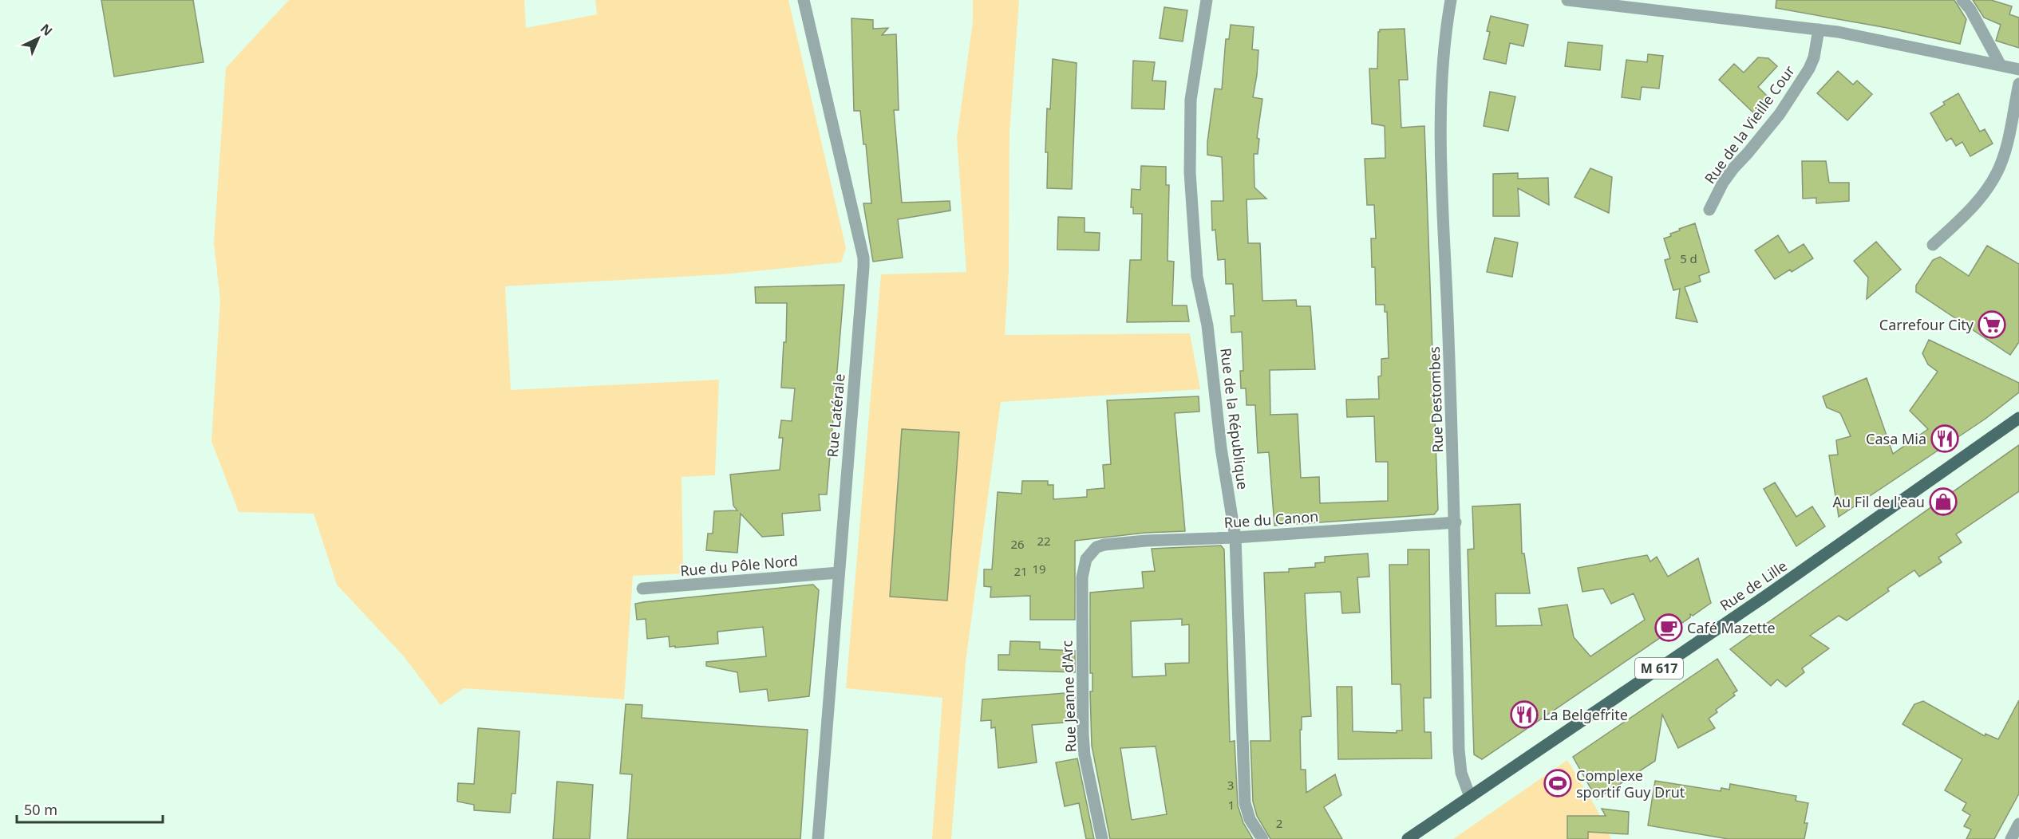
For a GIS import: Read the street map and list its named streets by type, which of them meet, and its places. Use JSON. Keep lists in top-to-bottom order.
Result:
{
  "streets": {
    "main road": ["Rue de Lille", "M 617"],
    "street": [
      "Rue de la Vieille Cour",
      "Rue Destombes",
      "Rue Latérale",
      "Rue de la République",
      "Rue du Canon",
      "Rue du Pôle Nord",
      "Rue Jeanne d'Arc"
    ]
  },
  "crossings": [
    ["Rue Destombes", "Rue du Canon"],
    ["Rue Destombes", "Rue de Lille"],
    ["Rue Latérale", "Rue du Pôle Nord"],
    ["Rue de la République", "Rue du Canon"],
    ["Rue du Canon", "Rue Jeanne d'Arc"]
  ],
  "places": {
    "supermarket": ["Carrefour City"],
    "restaurant": ["Casa Mia", "La Belgefrite"],
    "shop": ["Au Fil de l'eau"],
    "cafe": ["Café Mazette"],
    "sports": ["Complexe sportif Guy Drut"]
  },
  "house_numbers": [
    "5 d",
    "22",
    "26",
    "19",
    "21",
    "3",
    "1",
    "2"
  ],
  "scale_bar": "50 m",
  "north": "top right"
}
